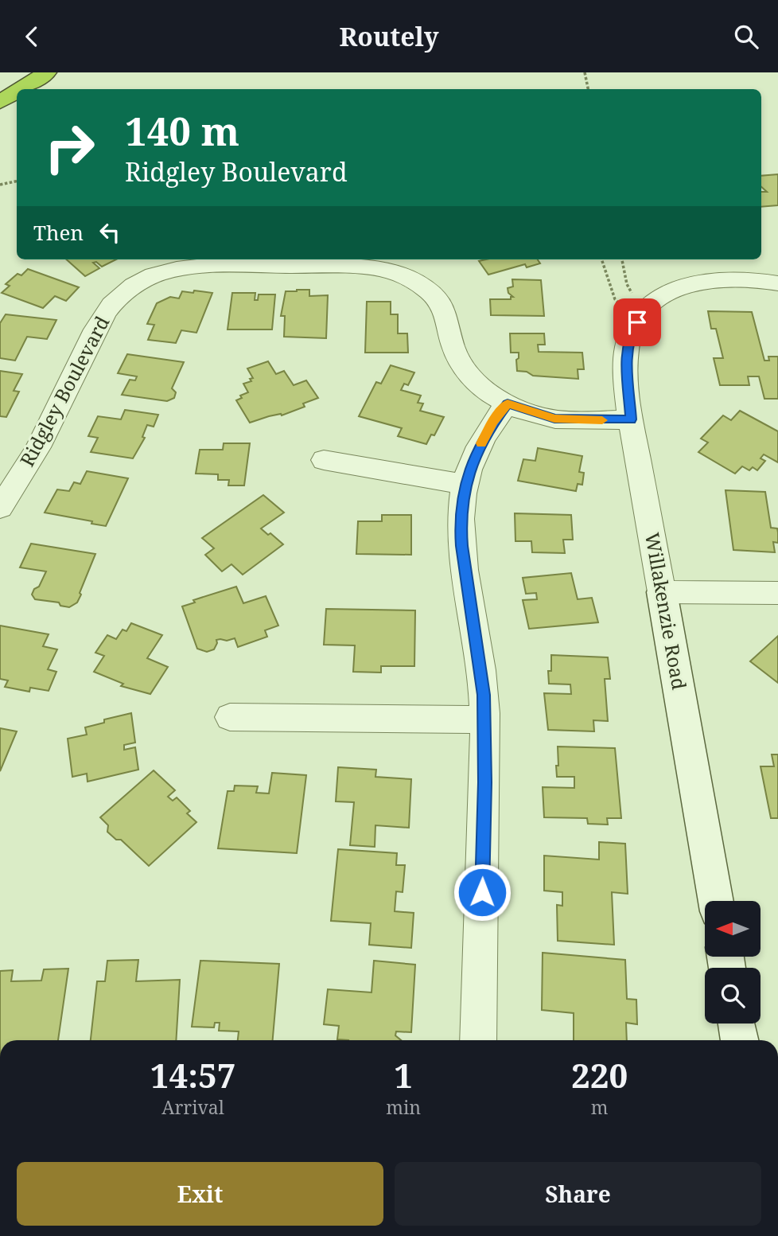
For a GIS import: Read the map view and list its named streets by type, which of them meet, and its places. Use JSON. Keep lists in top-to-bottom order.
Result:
{
  "streets": {
    "street": ["Ridgley Boulevard", "Willakenzie Road"]
  },
  "crossings": [
    ["Ridgley Boulevard", "Willakenzie Road"]
  ],
  "north": "left",
  "page": {
    "header": "Routely",
    "turn": ["140 m", "Ridgley Boulevard"],
    "then": "Then",
    "eta": [
      "14:57",
      "Arrival",
      "1",
      "min",
      "220",
      "m"
    ],
    "buttons": ["Exit", "Share"]
  }
}
